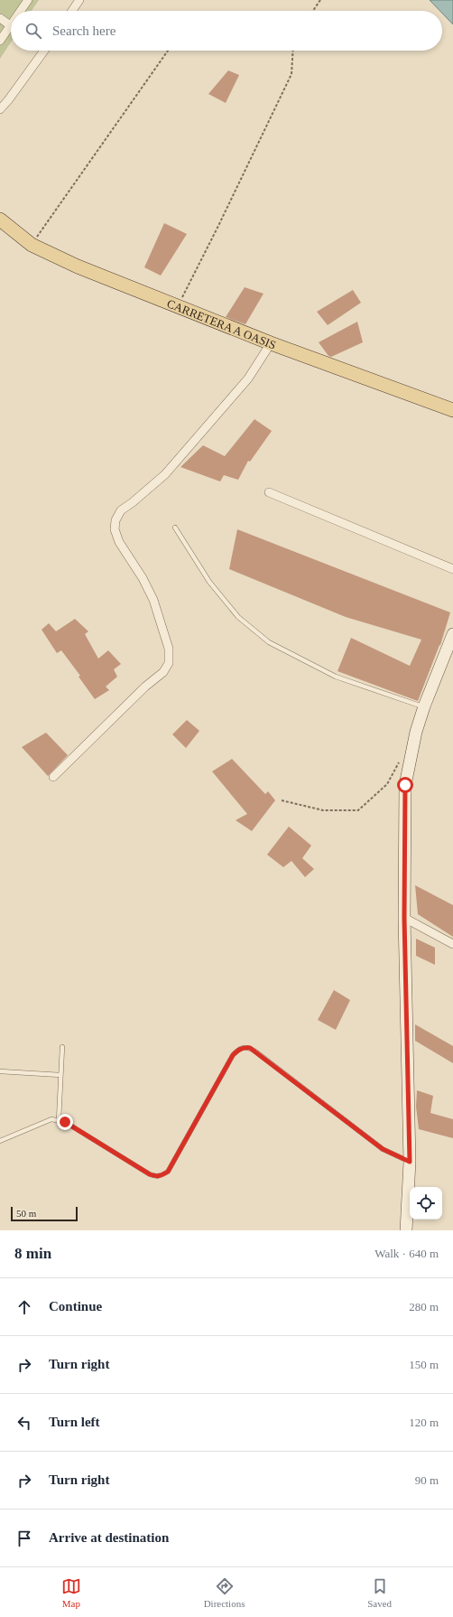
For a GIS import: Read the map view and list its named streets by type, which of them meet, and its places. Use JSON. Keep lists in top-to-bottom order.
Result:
{
  "streets": {
    "main road": ["CARRETERA A OASIS"]
  },
  "scale_bar": "50 m",
  "page": {
    "search": "Search here",
    "scale": "50 m",
    "heading": ["8 min", "Walk · 640 m"],
    "list": [
      ["Continue", "280 m"],
      ["Turn right", "150 m"],
      ["Turn left", "120 m"],
      ["Turn right", "90 m"],
      "Arrive at destination"
    ],
    "nav": ["Map", "Directions", "Saved"]
  }
}
